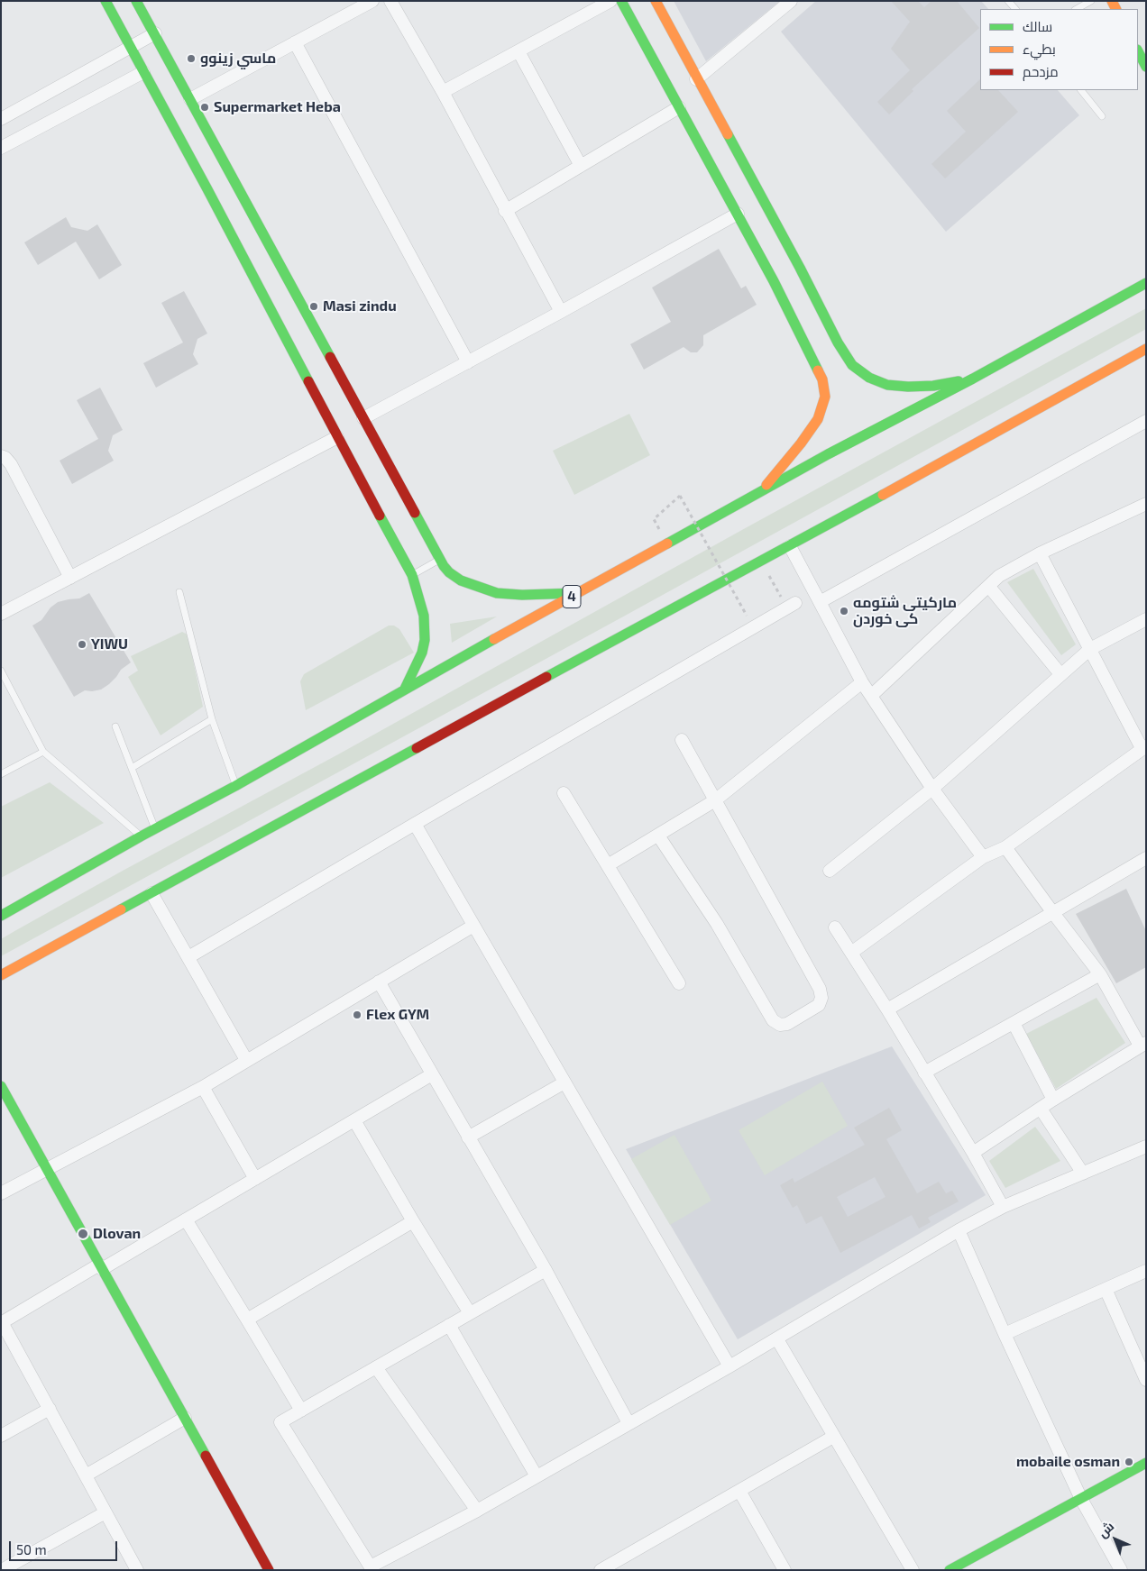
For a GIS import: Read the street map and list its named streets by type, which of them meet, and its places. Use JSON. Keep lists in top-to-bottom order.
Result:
{
  "streets": {
    "main road": ["4"]
  },
  "places": [
    "ماسي زينوو",
    "Supermarket Heba",
    "Masi zindu",
    "مارکیتی شتومه کی خوردن",
    "YIWU",
    "Flex GYM",
    "Dlovan",
    "mobaile osman"
  ],
  "legend": ["سالك", "بطيء", "مزدحم"],
  "scale_bar": "50 m",
  "north": "top left"
}
